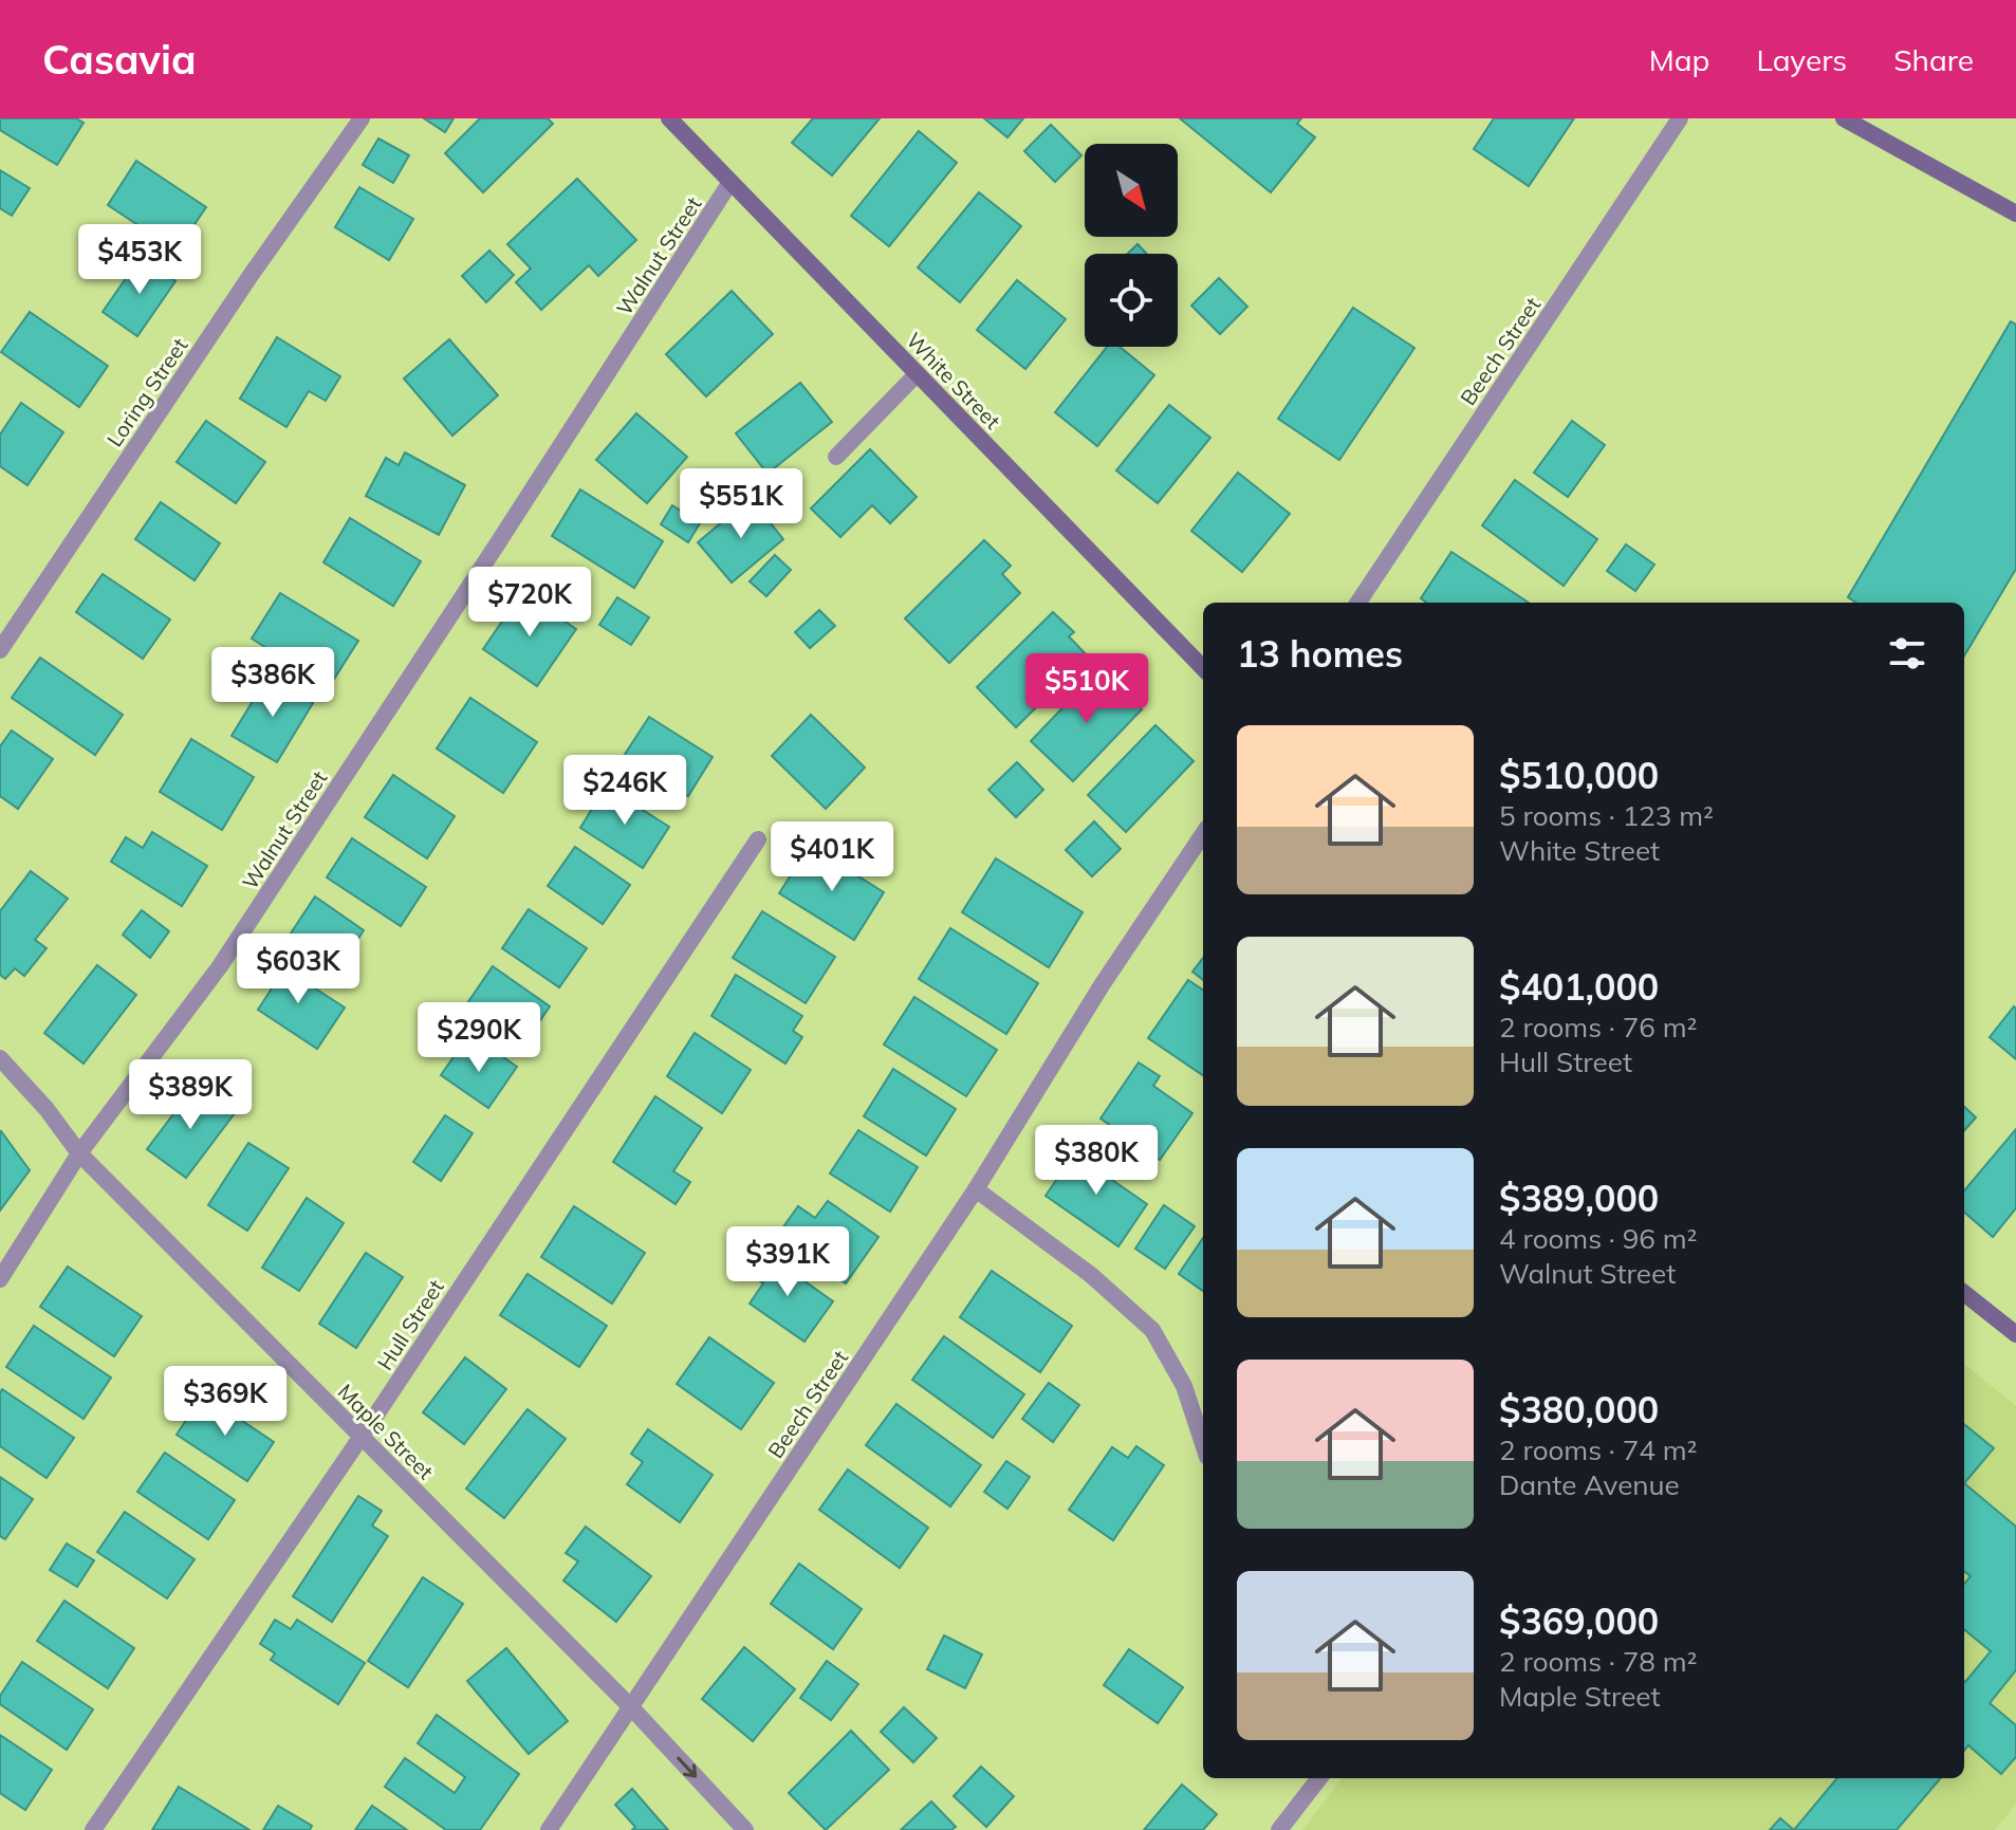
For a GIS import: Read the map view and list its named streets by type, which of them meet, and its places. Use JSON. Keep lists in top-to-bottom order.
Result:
{
  "streets": {
    "street": [
      "Walnut Street",
      "Beech Street",
      "White Street",
      "Loring Street",
      "Hull Street",
      "Maple Street"
    ]
  },
  "crossings": [
    ["Walnut Street", "White Street"],
    ["Walnut Street", "Maple Street"],
    ["Beech Street", "Maple Street"],
    ["Hull Street", "Maple Street"]
  ],
  "north": "bottom right",
  "page": {
    "header": "Casavia",
    "nav": ["Map", "Layers", "Share"],
    "price": [
      "$453K",
      "$551K",
      "$720K",
      "$386K",
      "$510K",
      "$246K",
      "$401K",
      "$603K",
      "$290K",
      "$389K",
      "$380K",
      "$391K",
      "$369K"
    ],
    "heading": "13 homes",
    "list": [
      {
        "name": "$510,000",
        "note": "5 rooms · 123 m² · White Street"
      },
      {
        "name": "$401,000",
        "note": "2 rooms · 76 m² · Hull Street"
      },
      {
        "name": "$389,000",
        "note": "4 rooms · 96 m² · Walnut Street"
      },
      {
        "name": "$380,000",
        "note": "2 rooms · 74 m² · Dante Avenue"
      },
      {
        "name": "$369,000",
        "note": "2 rooms · 78 m² · Maple Street"
      }
    ]
  }
}
